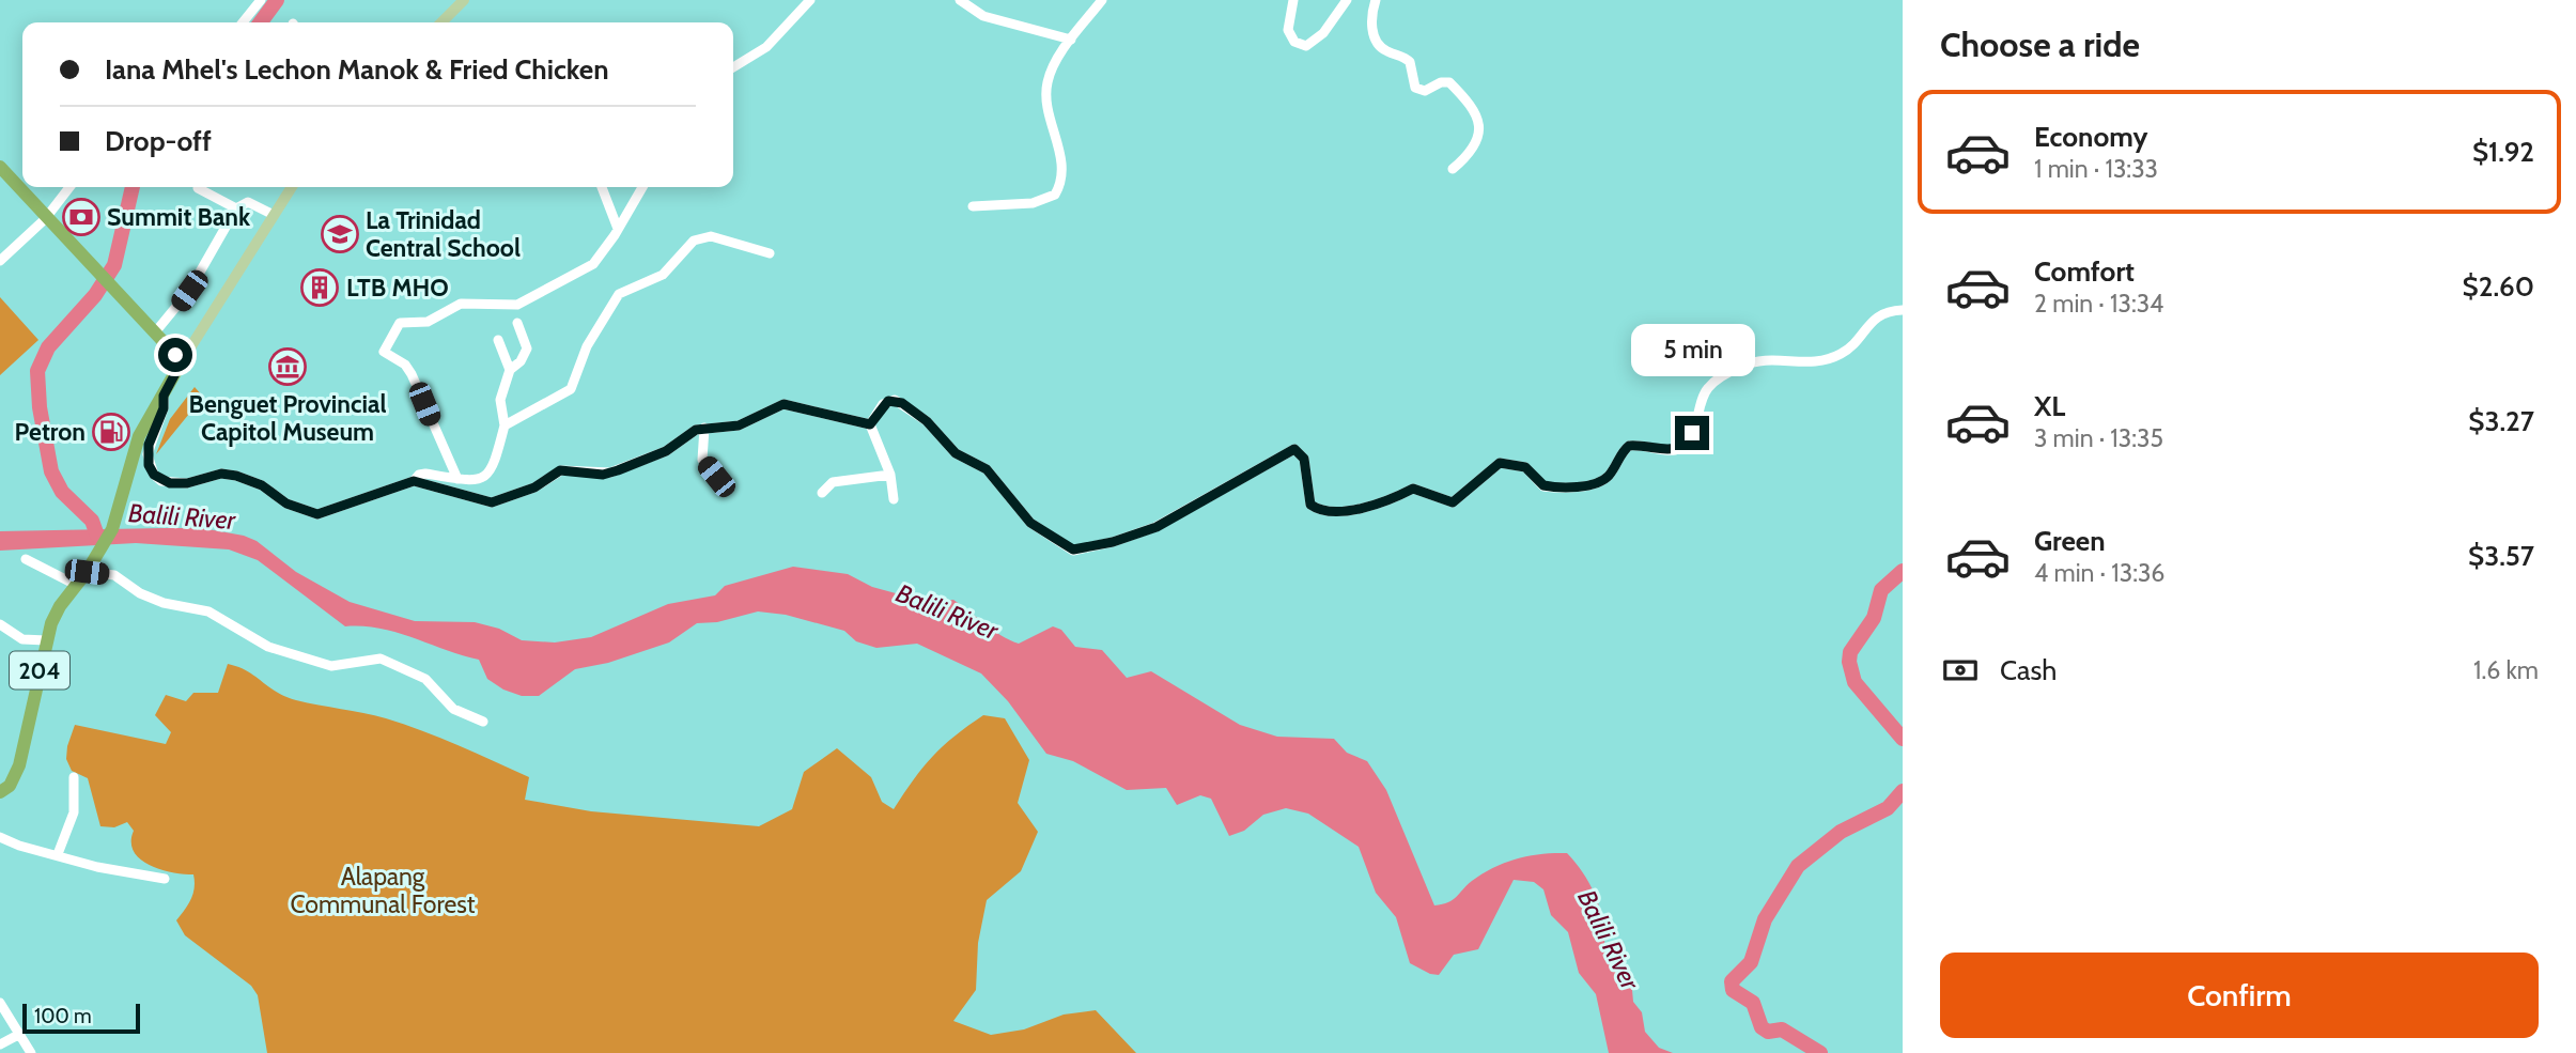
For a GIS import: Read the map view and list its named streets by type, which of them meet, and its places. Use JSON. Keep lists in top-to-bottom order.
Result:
{
  "streets": {
    "highway": ["204"]
  },
  "water": ["Balili River"],
  "parks": ["Alapang Communal Forest"],
  "places": {
    "bank": ["Summit Bank"],
    "school or university": ["La Trinidad Central School"],
    "building": ["LTB MHO"],
    "museum": ["Benguet Provincial Capitol Museum"],
    "fuel station": ["Petron"]
  },
  "scale_bar": "100 m",
  "page": {
    "heading": "Choose a ride",
    "banner": ["Iana Mhel's Lechon Manok & Fried Chicken", "Drop-off"],
    "list": [
      {
        "name": "Economy",
        "note": "1 min · 13:33",
        "value": "$1.92"
      },
      {
        "name": "Comfort",
        "note": "2 min · 13:34",
        "value": "$2.60"
      },
      {
        "name": "XL",
        "note": "3 min · 13:35",
        "value": "$3.27"
      },
      {
        "name": "Green",
        "note": "4 min · 13:36",
        "value": "$3.57"
      }
    ],
    "bubble": "5 min",
    "pay": ["Cash", "1.6 km"],
    "buttons": "Confirm",
    "scale": "100 m"
  }
}
